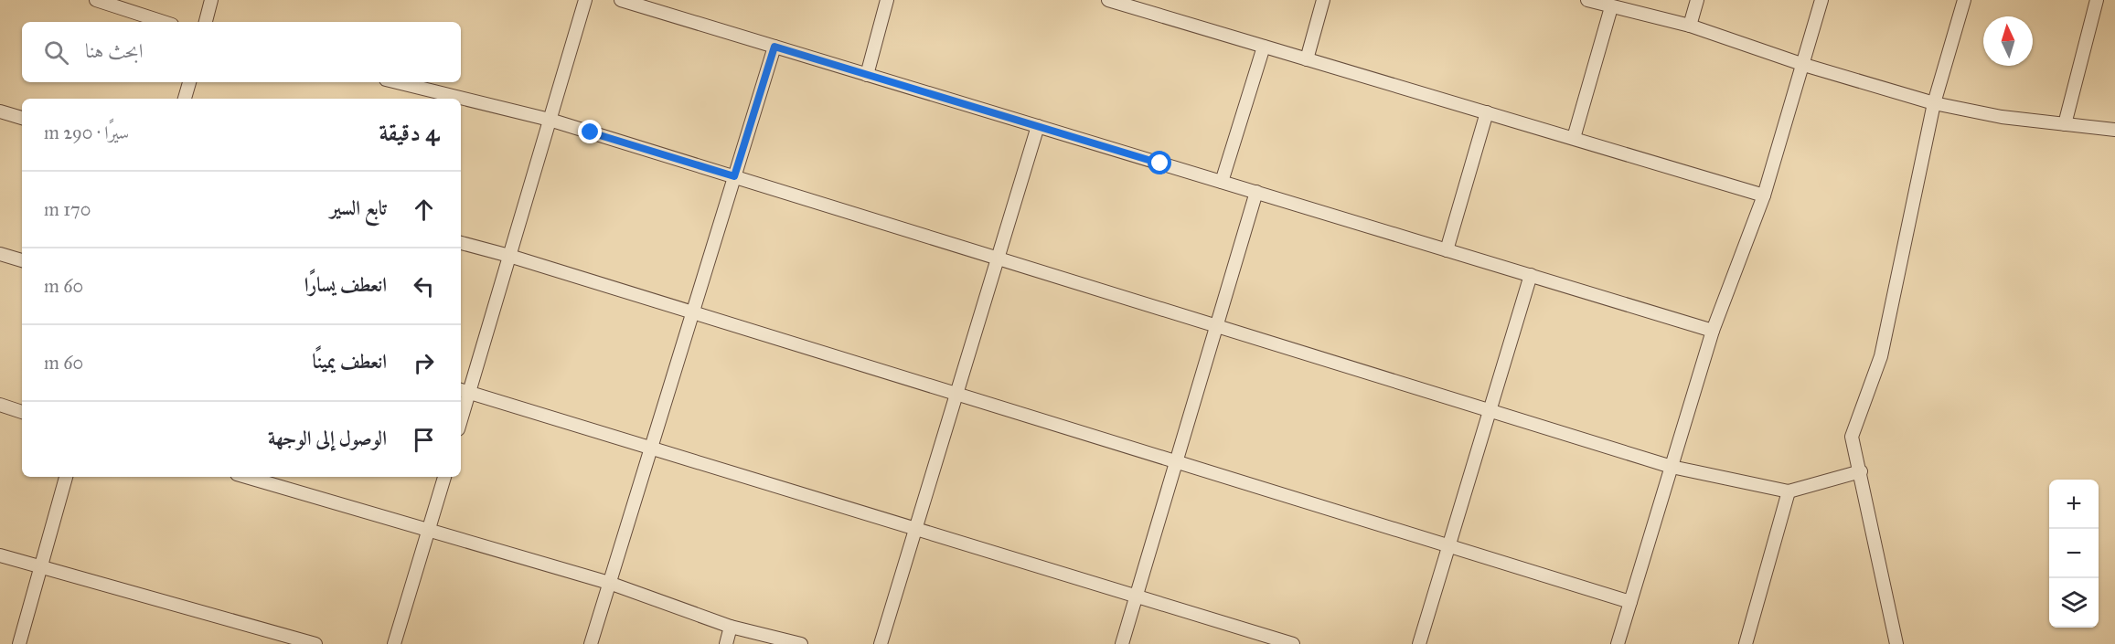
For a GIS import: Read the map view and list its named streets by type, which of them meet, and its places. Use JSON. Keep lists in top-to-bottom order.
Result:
{
  "north": "top",
  "page": {
    "search": "ابحث هنا",
    "heading": ["4 دقيقة", "سيرًا · 290 m"],
    "list": [
      ["تابع السير", "170 m"],
      ["انعطف يسارًا", "60 m"],
      ["انعطف يمينًا", "60 m"],
      "الوصول إلى الوجهة"
    ],
    "map_buttons": ["+", "−"]
  }
}
